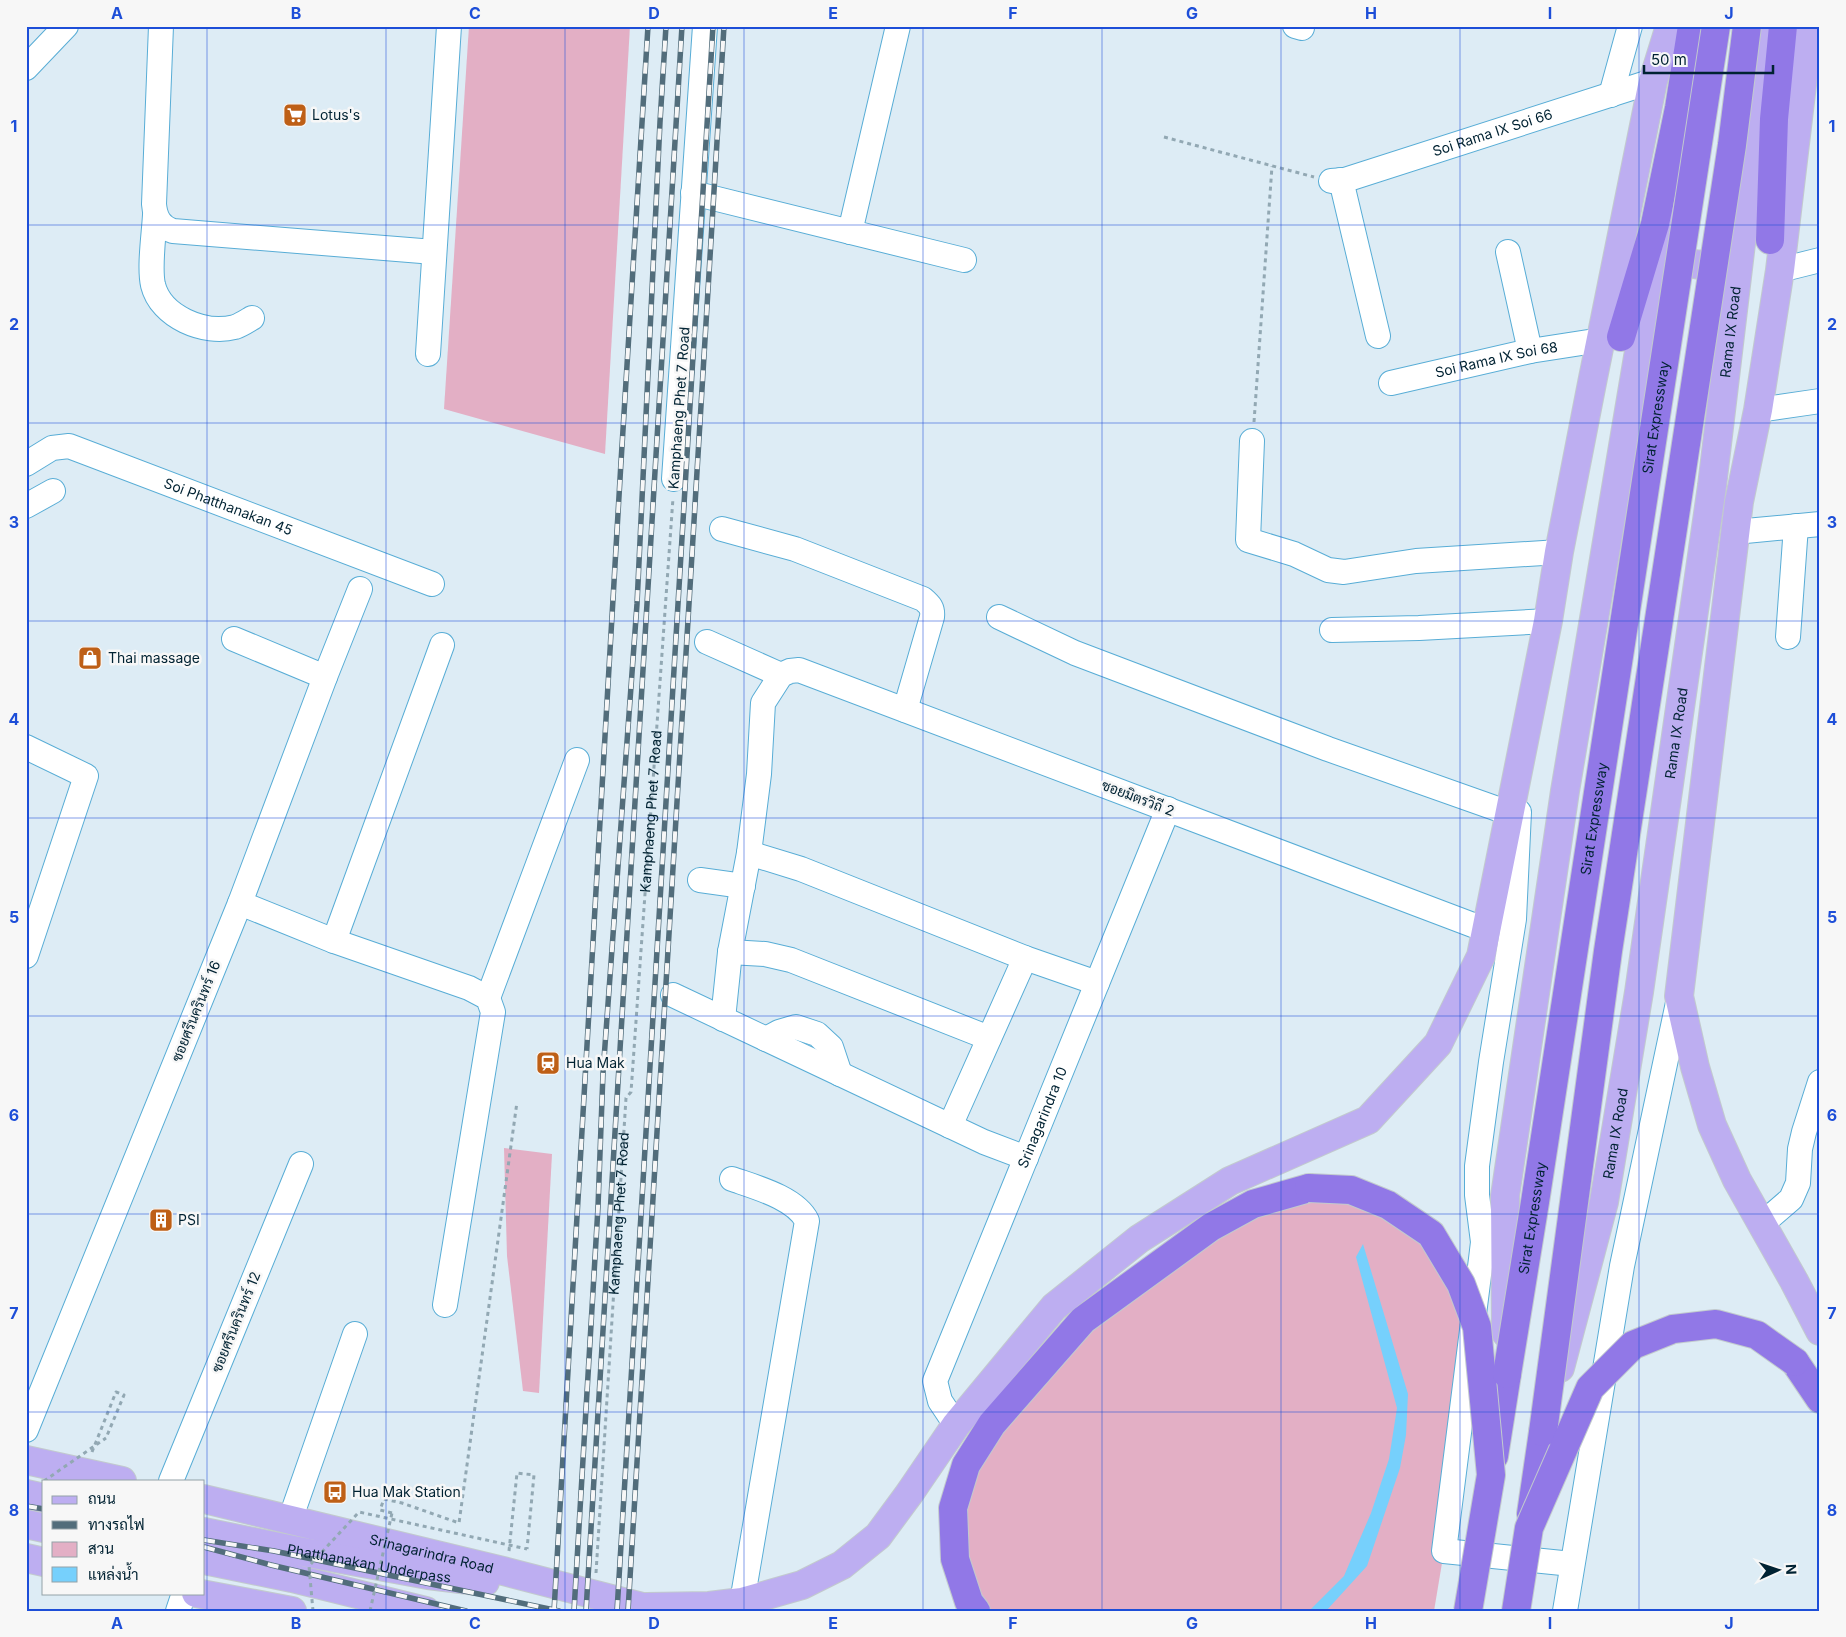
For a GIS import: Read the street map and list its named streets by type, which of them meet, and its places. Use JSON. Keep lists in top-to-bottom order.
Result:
{
  "streets": {
    "highway": ["Sirat Expressway"],
    "main road": ["Rama IX Road", "Srinagarindra Road", "Phatthanakan Underpass"],
    "street": [
      "Soi Rama IX Soi 66",
      "Soi Rama IX Soi 68",
      "Kamphaeng Phet 7 Road",
      "Soi Phatthanakan 45",
      "ซอยมิตรวิถี 2",
      "ซอยศรีนครินทร์ 16",
      "Srinagarindra 10",
      "ซอยศรีนครินทร์ 12"
    ]
  },
  "crossings": [
    ["Kamphaeng Phet 7 Road", "Srinagarindra Road"],
    ["ซอยมิตรวิถี 2", "Srinagarindra 10"],
    ["Srinagarindra Road", "Phatthanakan Underpass"]
  ],
  "places": {
    "supermarket": ["Lotus's"],
    "shop": ["Thai massage"],
    "station": ["Hua Mak"],
    "building": ["PSI"],
    "bus stop": ["Hua Mak Station"]
  },
  "legend": [
    "ถนน",
    "ทางรถไฟ",
    "สวน",
    "แหล่งน้ำ"
  ],
  "scale_bar": "50 m",
  "north": "right",
  "grid": {
    "columns": [
      "A",
      "B",
      "C",
      "D",
      "E",
      "F",
      "G",
      "H",
      "I",
      "J"
    ],
    "rows": [
      "1",
      "2",
      "3",
      "4",
      "5",
      "6",
      "7",
      "8"
    ]
  }
}
